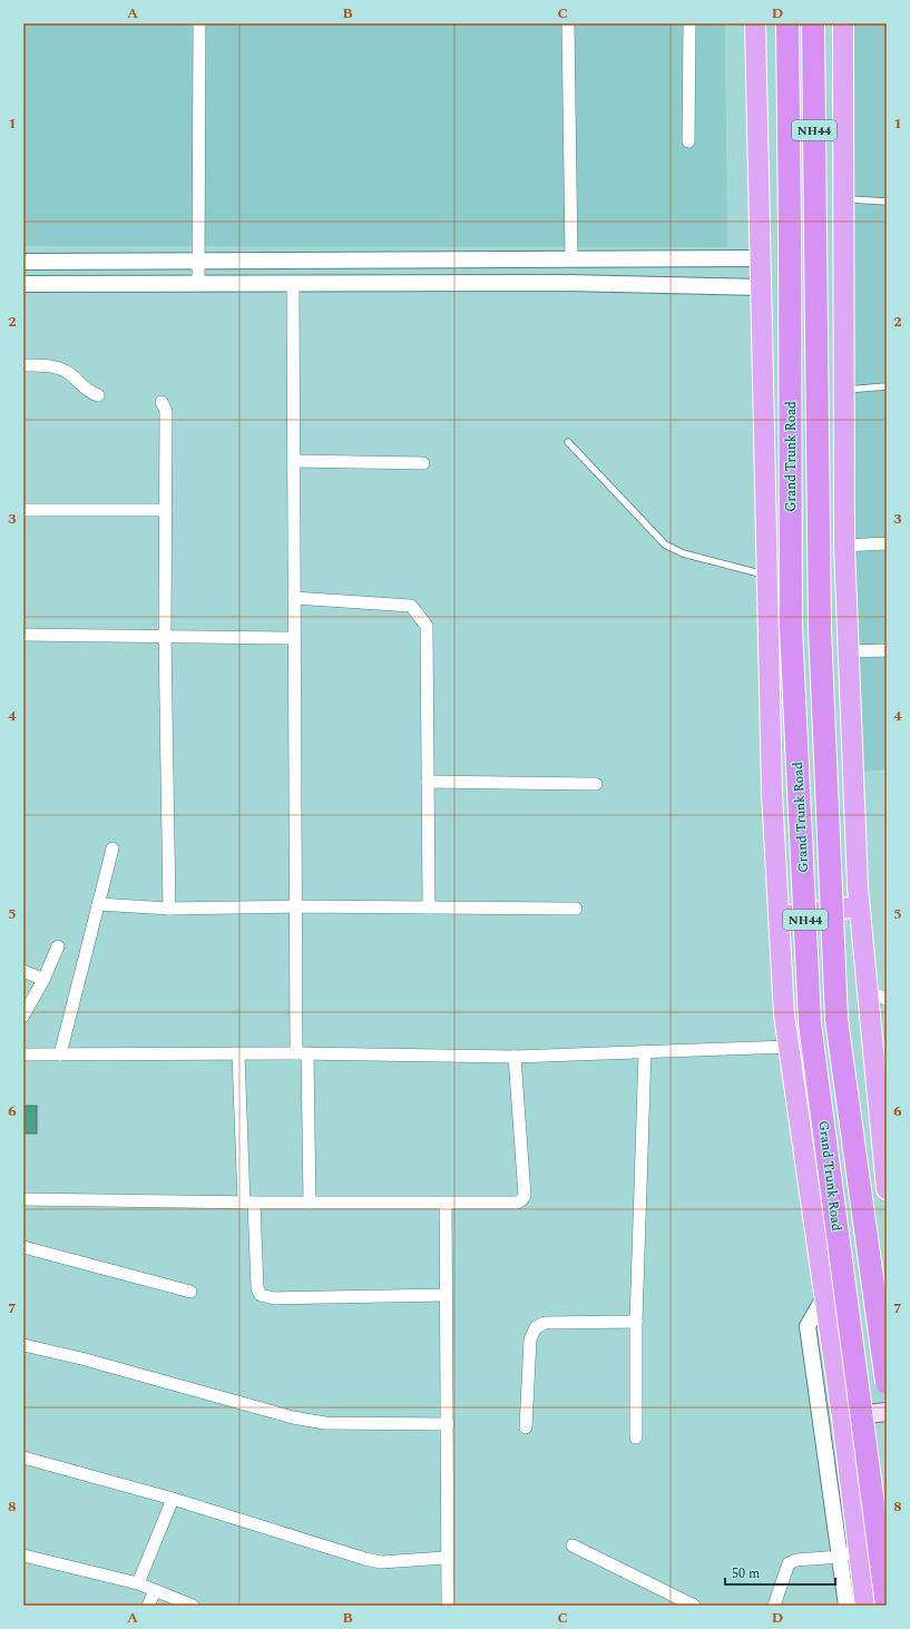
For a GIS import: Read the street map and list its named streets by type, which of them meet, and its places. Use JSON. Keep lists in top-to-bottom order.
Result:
{
  "streets": {
    "highway": ["NH44", "Grand Trunk Road"]
  },
  "scale_bar": "50 m",
  "grid": {
    "columns": [
      "A",
      "B",
      "C",
      "D"
    ],
    "rows": [
      "1",
      "2",
      "3",
      "4",
      "5",
      "6",
      "7",
      "8"
    ]
  }
}
